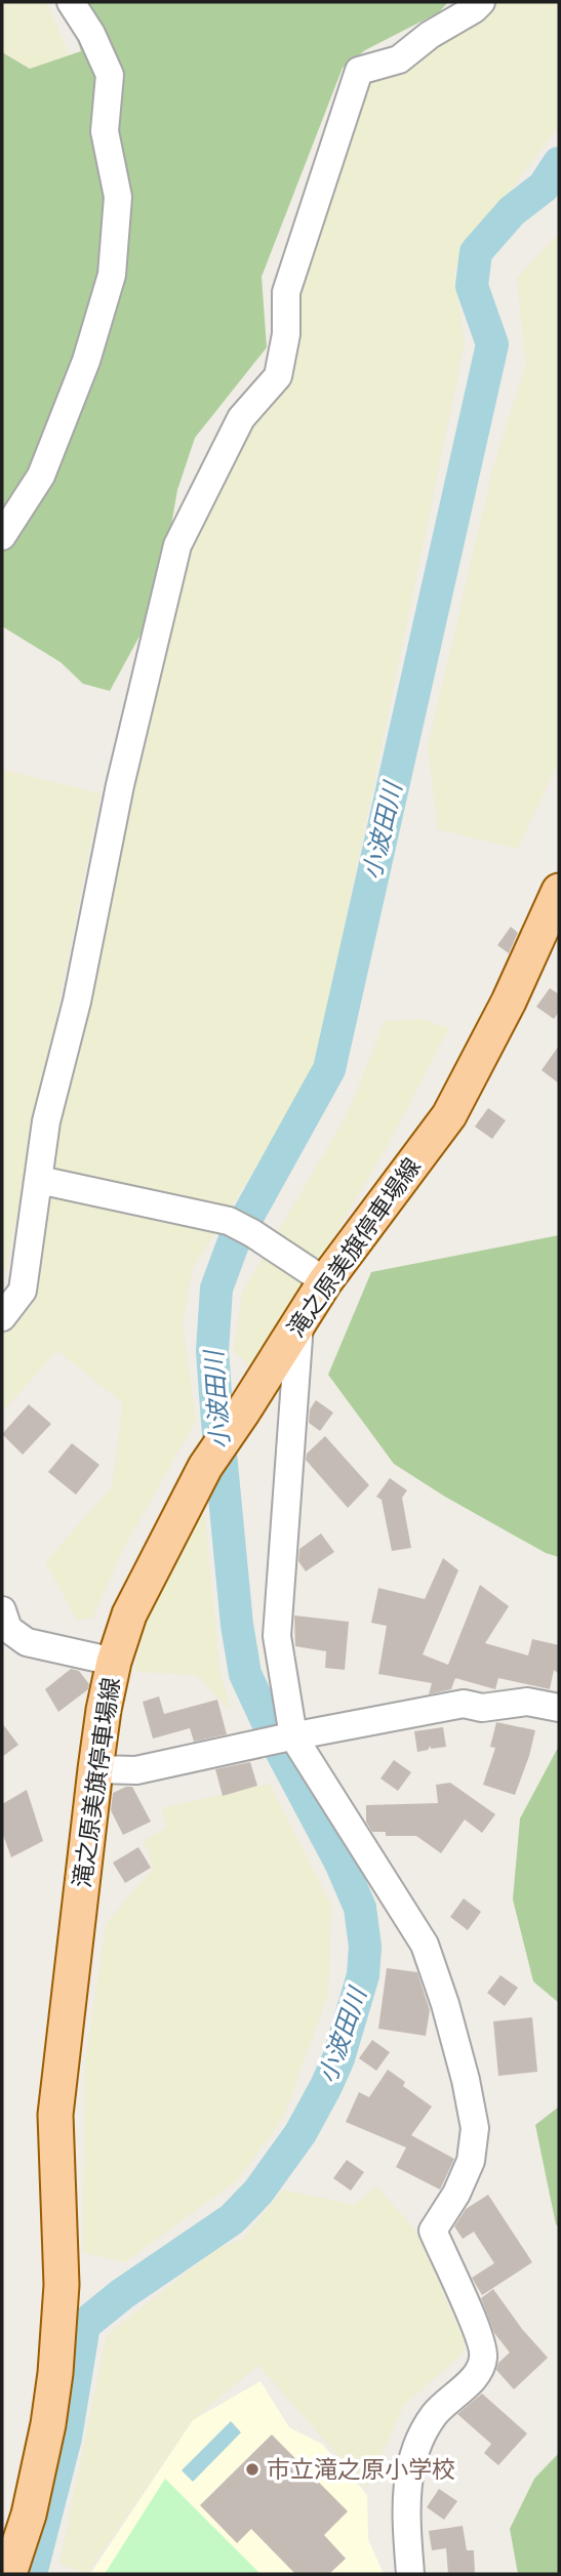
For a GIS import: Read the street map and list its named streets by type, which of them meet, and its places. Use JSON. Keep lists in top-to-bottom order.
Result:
{
  "streets": {
    "main road": ["滝之原美旗停車場線"]
  },
  "water": ["小波田川"],
  "places": ["市立滝之原小学校"]
}
